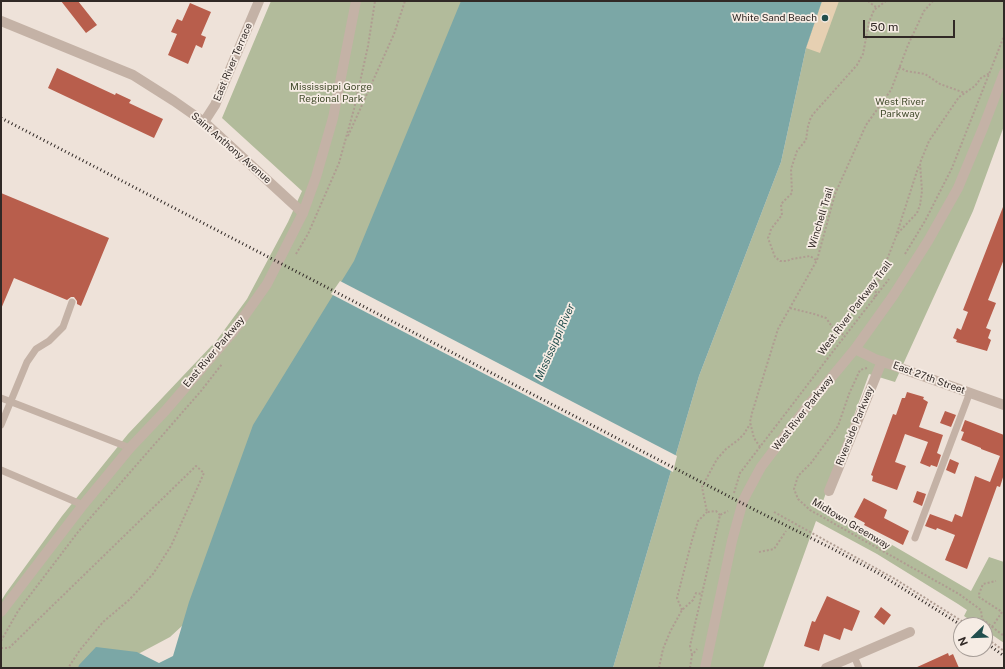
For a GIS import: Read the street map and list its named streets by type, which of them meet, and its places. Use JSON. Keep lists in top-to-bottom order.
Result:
{
  "streets": {
    "street": [
      "East River Terrace",
      "Saint Anthony Avenue",
      "East River Parkway",
      "East 27th Street",
      "West River Parkway",
      "Riverside Parkway"
    ],
    "path": ["Winchell Trail", "West River Parkway Trail", "Midtown Greenway"]
  },
  "crossings": [
    ["East River Terrace", "Saint Anthony Avenue"],
    ["Saint Anthony Avenue", "East River Parkway"],
    ["Winchell Trail", "West River Parkway Trail"],
    ["East 27th Street", "West River Parkway"],
    ["East 27th Street", "Riverside Parkway"]
  ],
  "water": ["Mississippi River"],
  "parks": ["Mississippi Gorge Regional Park", "West River Parkway"],
  "places": ["White Sand Beach"],
  "scale_bar": "50 m",
  "north": "bottom left"
}
